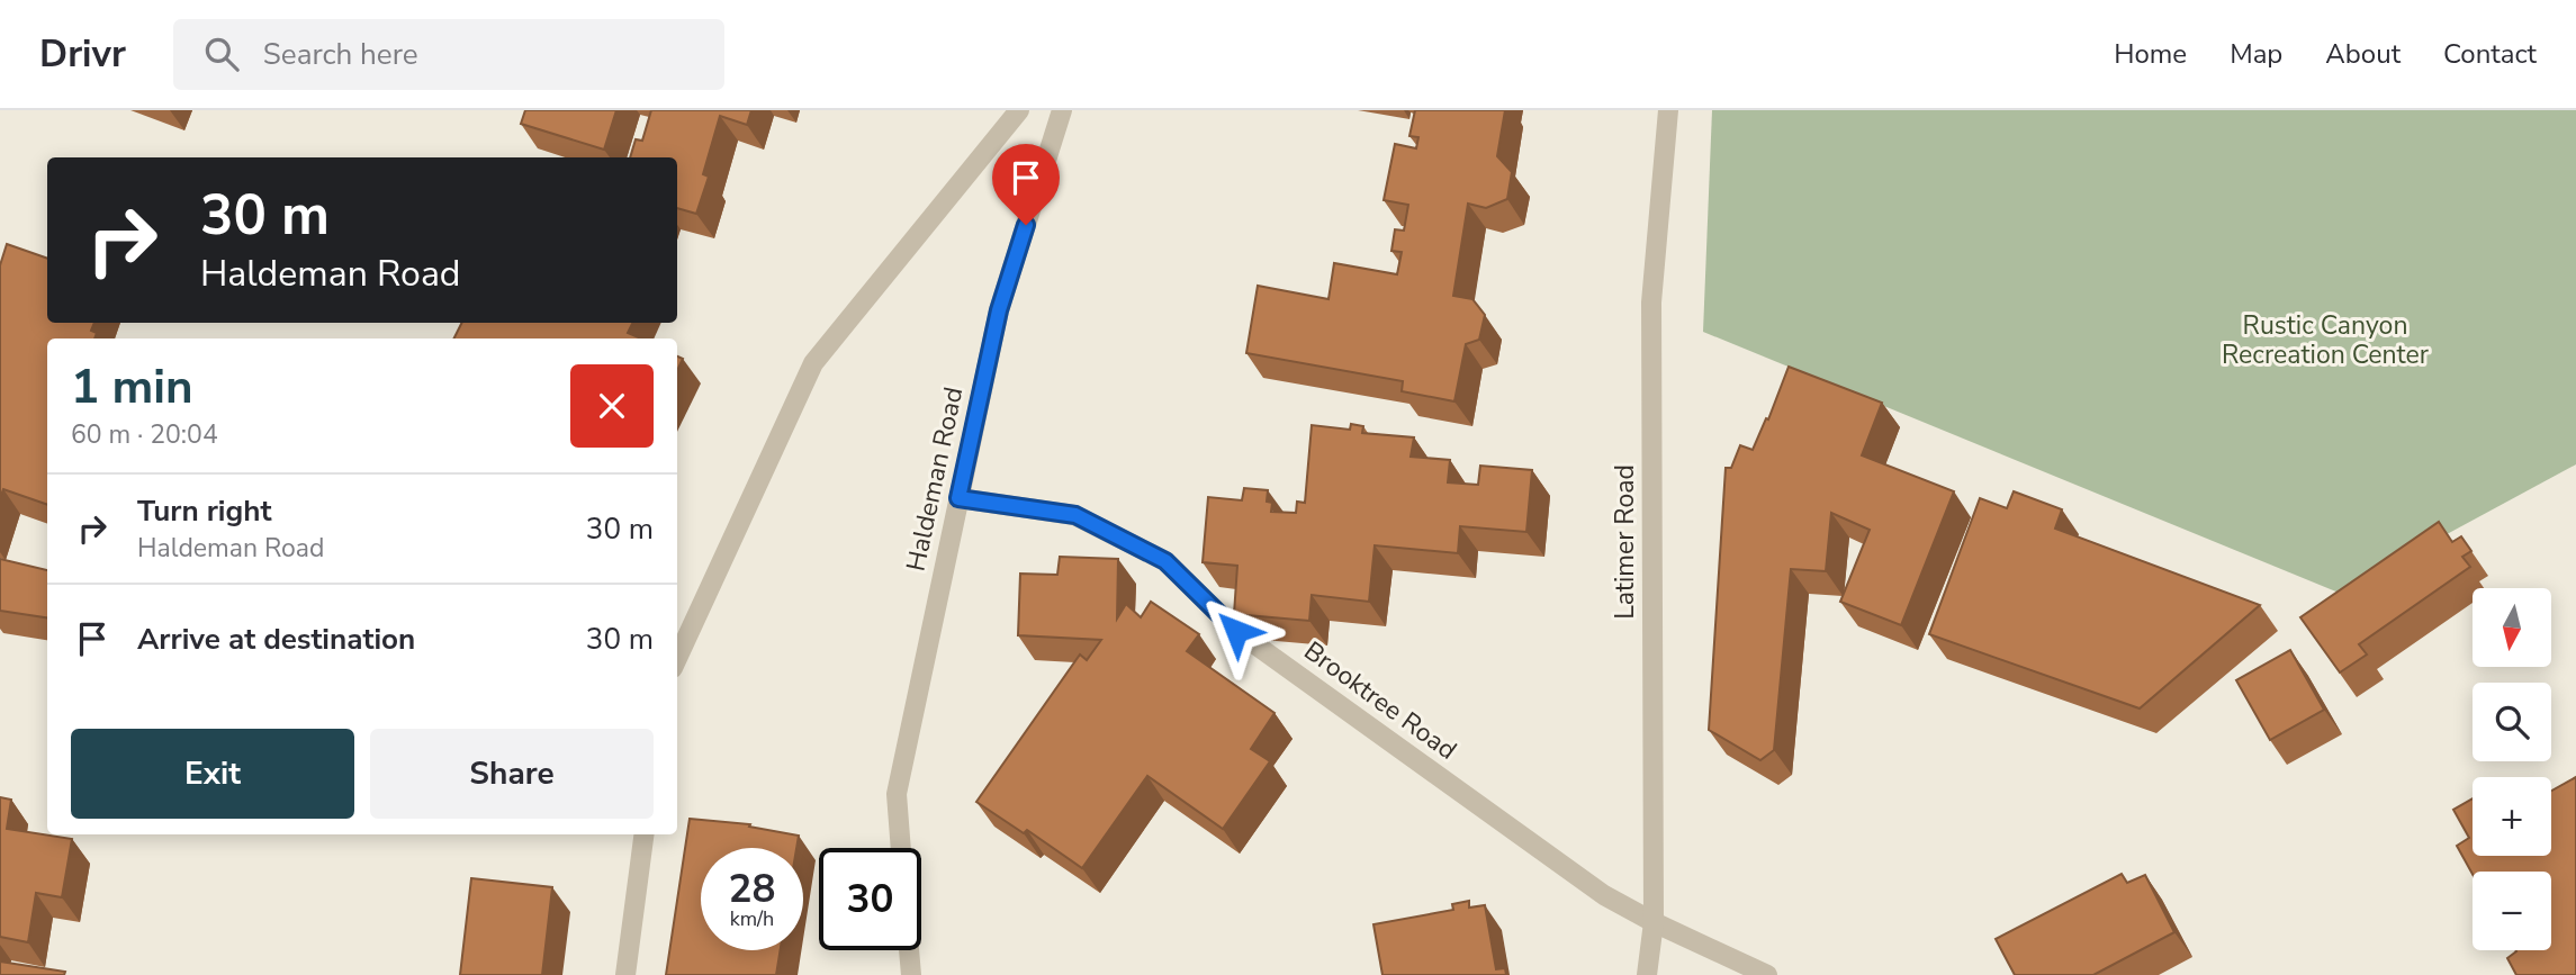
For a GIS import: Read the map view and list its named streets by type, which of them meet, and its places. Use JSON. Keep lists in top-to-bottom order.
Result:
{
  "streets": {
    "street": ["Haldeman Road", "Latimer Road", "Brooktree Road"]
  },
  "crossings": [
    ["Haldeman Road", "Brooktree Road"],
    ["Latimer Road", "Brooktree Road"]
  ],
  "parks": ["Rustic Canyon Recreation Center"],
  "north": "bottom",
  "page": {
    "header": "Drivr",
    "search": "Search here",
    "nav": [
      "Home",
      "Map",
      "About",
      "Contact"
    ],
    "turn": ["30 m", "Haldeman Road"],
    "heading": ["1 min", "60 m · 20:04"],
    "list": [
      {
        "name": "Turn right",
        "note": "Haldeman Road",
        "value": "30 m"
      },
      {
        "name": "Arrive at destination",
        "value": "30 m"
      }
    ],
    "map_buttons": ["+", "−"],
    "buttons": ["Exit", "Share"],
    "speed": "28 km/h",
    "limit": "30"
  }
}
